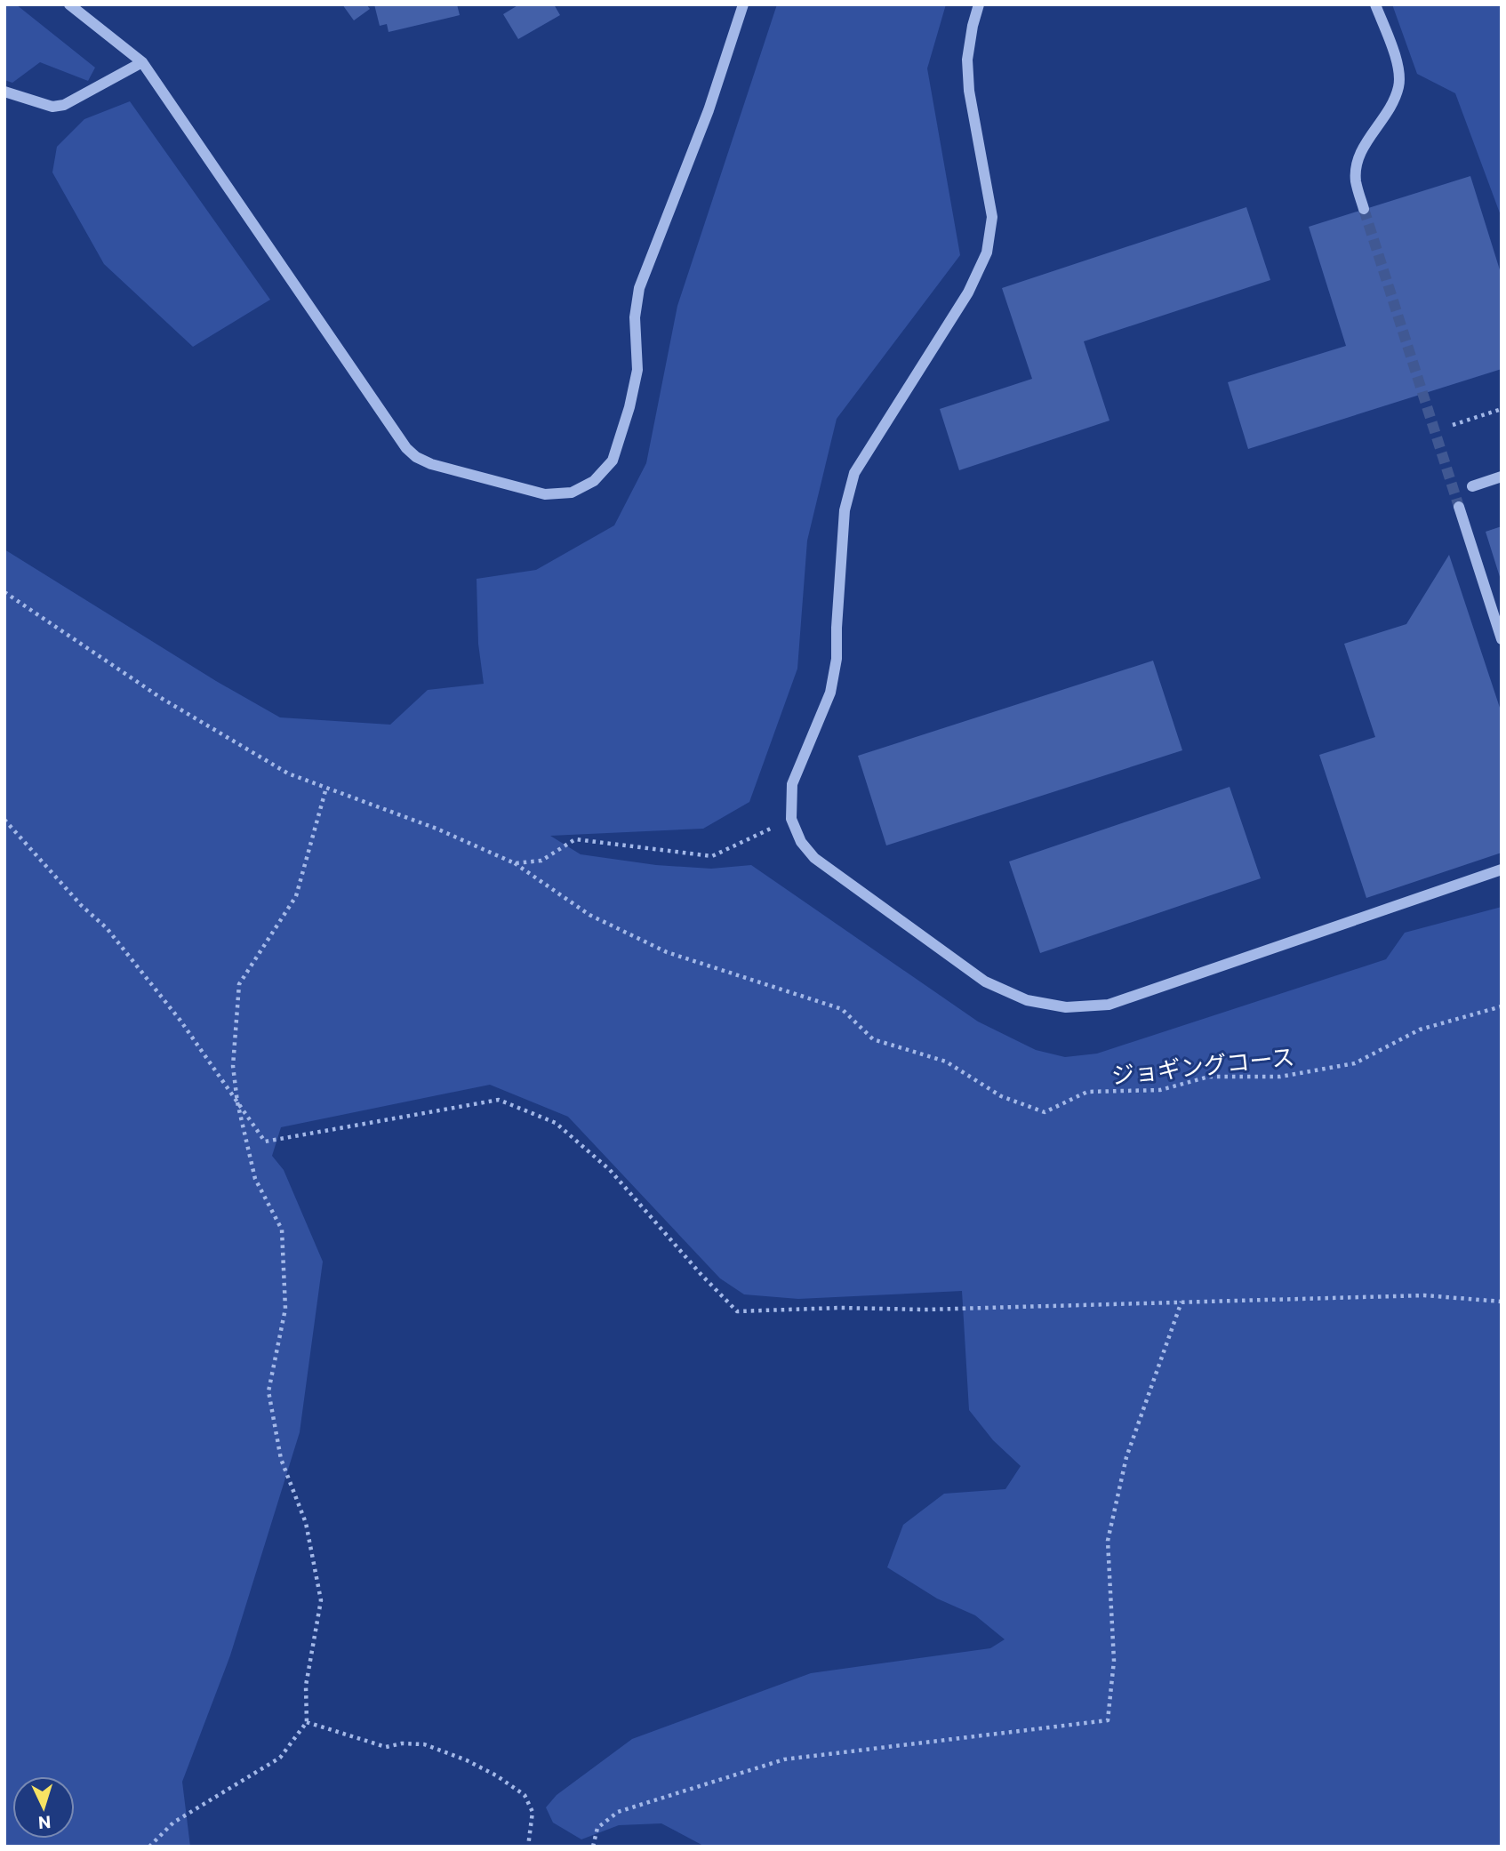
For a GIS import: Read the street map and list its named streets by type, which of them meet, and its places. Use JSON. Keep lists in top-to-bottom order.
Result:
{
  "streets": {
    "path": ["ジョギングコース"]
  },
  "north": "bottom"
}
